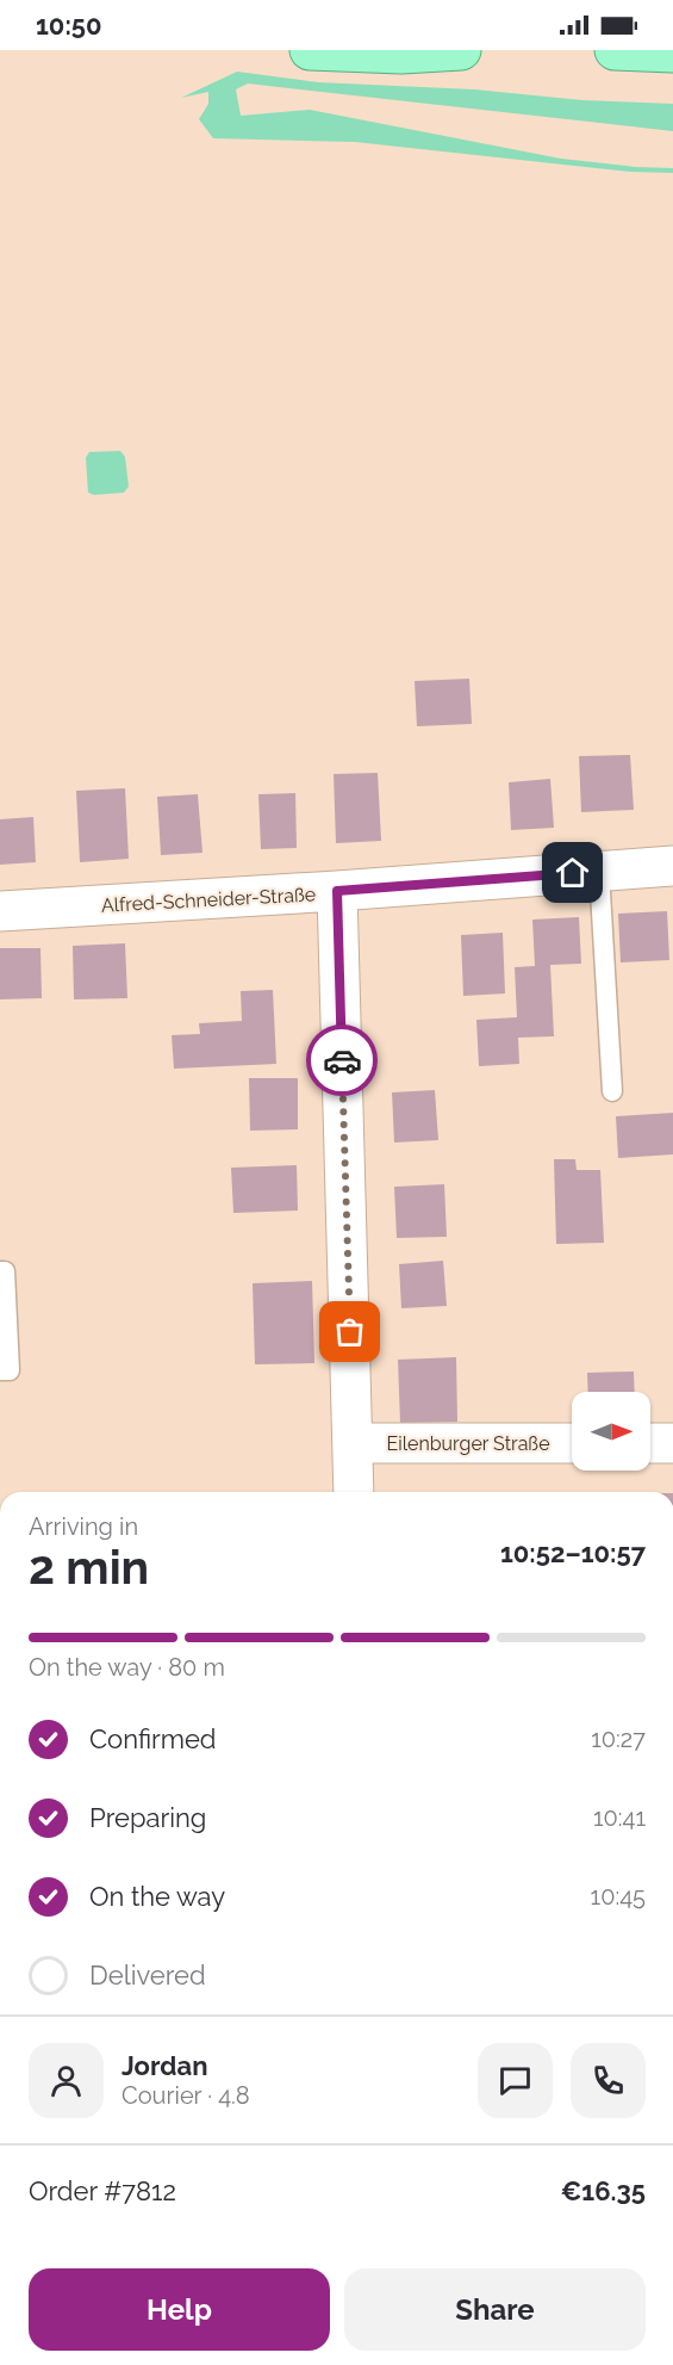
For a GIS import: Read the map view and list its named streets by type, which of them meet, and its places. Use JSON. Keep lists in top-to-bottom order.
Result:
{
  "streets": {
    "street": ["Alfred-Schneider-Straße", "Eilenburger Straße"]
  },
  "north": "right",
  "page": {
    "status": "10:50",
    "heading": ["2 min", "Arriving in", "10:52–10:57"],
    "panel": [
      "Jordan",
      "Courier · 4.8",
      "Order #7812",
      "€16.35"
    ],
    "bar": "On the way · 80 m",
    "list": [
      ["Confirmed", "10:27"],
      ["Preparing", "10:41"],
      ["On the way", "10:45"],
      "Delivered"
    ],
    "buttons": ["Help", "Share"]
  }
}
